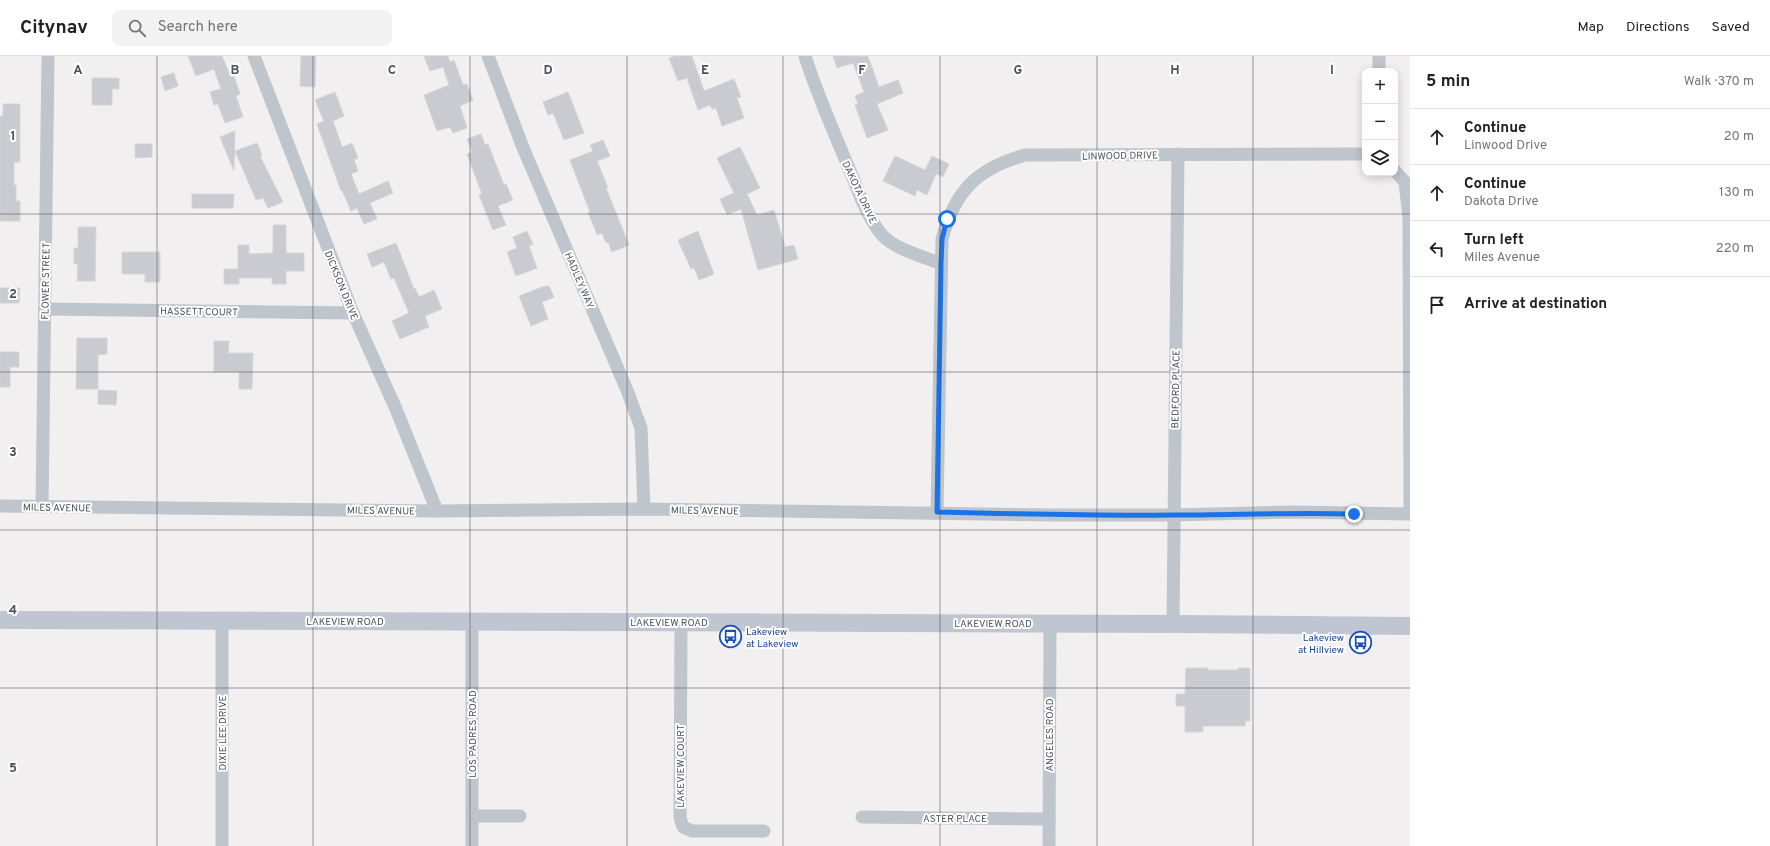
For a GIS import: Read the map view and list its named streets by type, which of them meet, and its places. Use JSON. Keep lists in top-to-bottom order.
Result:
{
  "streets": {
    "main road": ["LAKEVIEW ROAD"],
    "street": [
      "LINWOOD DRIVE",
      "DAKOTA DRIVE",
      "HADLEY WAY",
      "FLOWER STREET",
      "DICKSON DRIVE",
      "HASSETT COURT",
      "BEDFORD PLACE",
      "MILES AVENUE",
      "DIXIE LEE DRIVE",
      "LOS PADRES ROAD",
      "ANGELES ROAD",
      "LAKEVIEW COURT",
      "ASTER PLACE"
    ]
  },
  "crossings": [
    ["LINWOOD DRIVE", "DAKOTA DRIVE"],
    ["LINWOOD DRIVE", "BEDFORD PLACE"],
    ["HADLEY WAY", "MILES AVENUE"],
    ["FLOWER STREET", "HASSETT COURT"],
    ["FLOWER STREET", "MILES AVENUE"],
    ["DICKSON DRIVE", "HASSETT COURT"],
    ["DICKSON DRIVE", "MILES AVENUE"],
    ["BEDFORD PLACE", "MILES AVENUE"],
    ["BEDFORD PLACE", "LAKEVIEW ROAD"],
    ["LAKEVIEW ROAD", "DIXIE LEE DRIVE"],
    ["LAKEVIEW ROAD", "LOS PADRES ROAD"],
    ["LAKEVIEW ROAD", "ANGELES ROAD"],
    ["LAKEVIEW ROAD", "LAKEVIEW COURT"],
    ["ANGELES ROAD", "ASTER PLACE"]
  ],
  "places": {
    "bus stop": ["Lakeview at Lakeview", "Lakeview at Hillview"]
  },
  "page": {
    "header": "Citynav",
    "search": "Search here",
    "nav": ["Map", "Directions", "Saved"],
    "heading": ["5 min", "Walk · 370 m"],
    "map_buttons": ["+", "−"],
    "list": [
      ["Continue", "Linwood Drive", "20 m"],
      ["Continue", "Dakota Drive", "130 m"],
      ["Turn left", "Miles Avenue", "220 m"],
      "Arrive at destination"
    ]
  },
  "grid": {
    "columns": [
      "A",
      "B",
      "C",
      "D",
      "E",
      "F",
      "G",
      "H",
      "I"
    ],
    "rows": [
      "1",
      "2",
      "3",
      "4",
      "5"
    ]
  }
}
